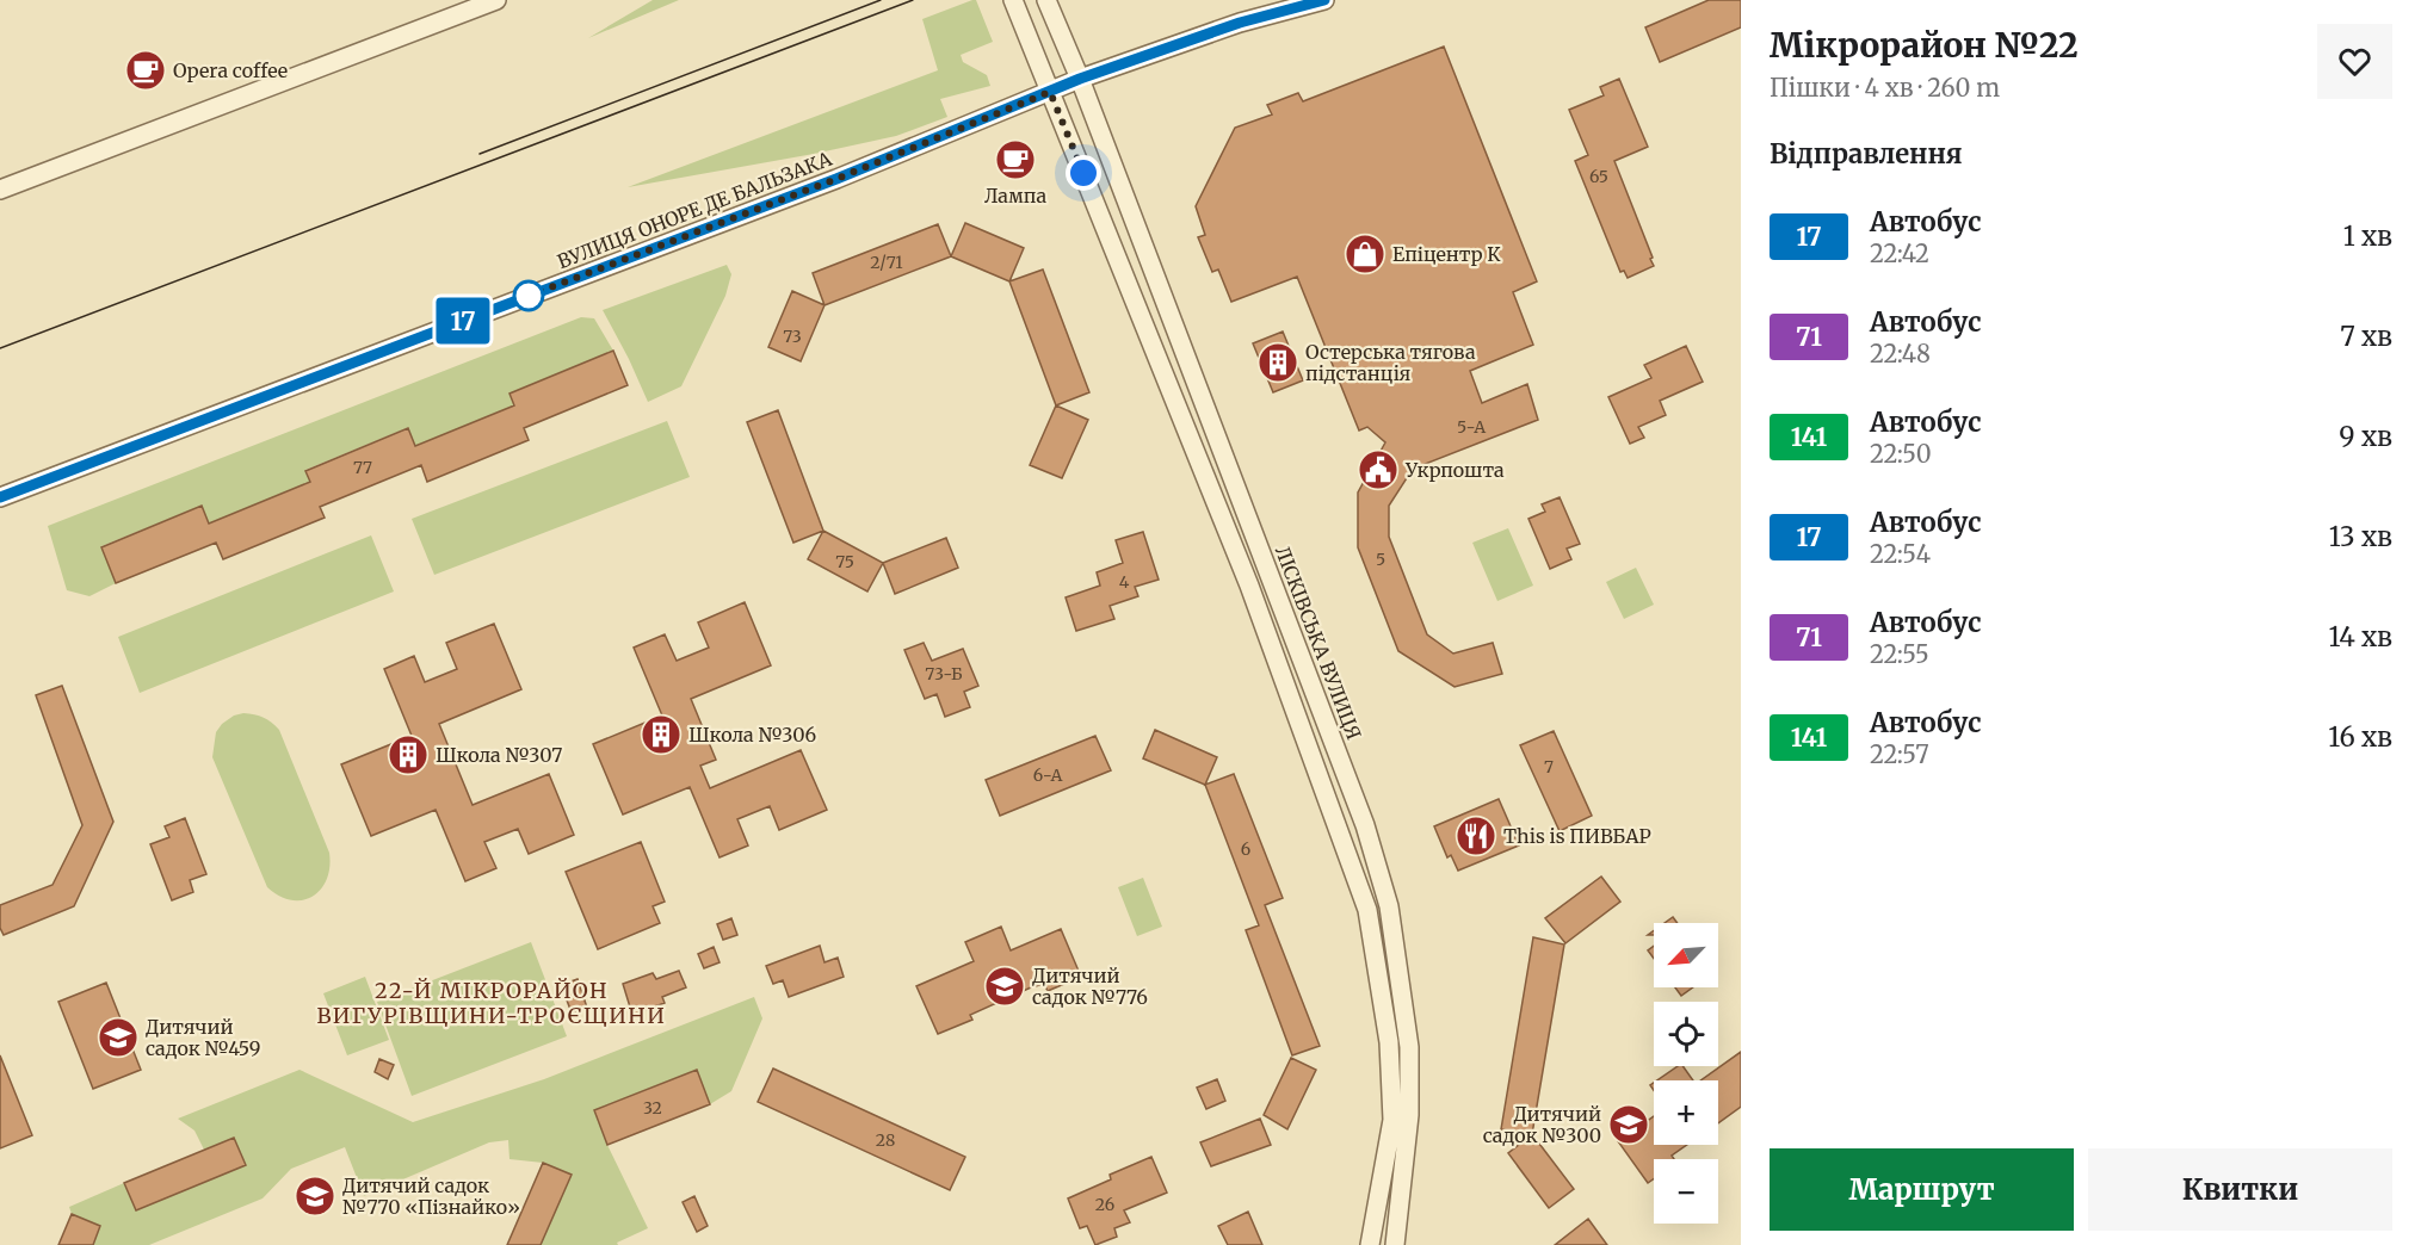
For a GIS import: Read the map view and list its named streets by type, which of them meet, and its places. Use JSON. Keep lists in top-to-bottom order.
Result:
{
  "streets": {
    "street": ["ВУЛИЦЯ ОНОРЕ ДЕ БАЛЬЗАКА", "ЛІСКІВСЬКА ВУЛИЦЯ"]
  },
  "crossings": [
    ["ВУЛИЦЯ ОНОРЕ ДЕ БАЛЬЗАКА", "ЛІСКІВСЬКА ВУЛИЦЯ"]
  ],
  "districts": ["22-Й МІКРОРАЙОН ВИГУРІВЩИНИ-ТРОЄЩИНИ"],
  "places": {
    "cafe": ["Opera coffee", "Лампа"],
    "shop": ["Епіцентр К"],
    "building": ["Остерська тягова пiдстанцiя", "Школа №306", "Школа №307"],
    "public building": ["Укрпошта"],
    "restaurant": ["This is ПИВБАР"],
    "school or university": [
      "Дитячий садок №776",
      "Дитячий садок №459",
      "Дитячий садок №300",
      "Дитячий садок №770 «Пізнайко»"
    ]
  },
  "lines": ["bus line 17"],
  "house_numbers": [
    "65",
    "2/71",
    "73",
    "5-А",
    "77",
    "5",
    "75",
    "4",
    "73-Б",
    "7",
    "6-А",
    "6",
    "32",
    "28",
    "26"
  ],
  "north": "bottom left",
  "page": {
    "on_map": "17",
    "heading": [
      ["Мікрорайон №22", "Пішки · 4 хв · 260 m"],
      "Відправлення"
    ],
    "list": [
      {
        "mark": "17",
        "name": "Автобус",
        "note": "22:42",
        "value": "1 хв"
      },
      {
        "mark": "71",
        "name": "Автобус",
        "note": "22:48",
        "value": "7 хв"
      },
      {
        "mark": "141",
        "name": "Автобус",
        "note": "22:50",
        "value": "9 хв"
      },
      {
        "mark": "17",
        "name": "Автобус",
        "note": "22:54",
        "value": "13 хв"
      },
      {
        "mark": "71",
        "name": "Автобус",
        "note": "22:55",
        "value": "14 хв"
      },
      {
        "mark": "141",
        "name": "Автобус",
        "note": "22:57",
        "value": "16 хв"
      }
    ],
    "map_buttons": ["+", "−"],
    "buttons": ["Маршрут", "Квитки"]
  }
}
